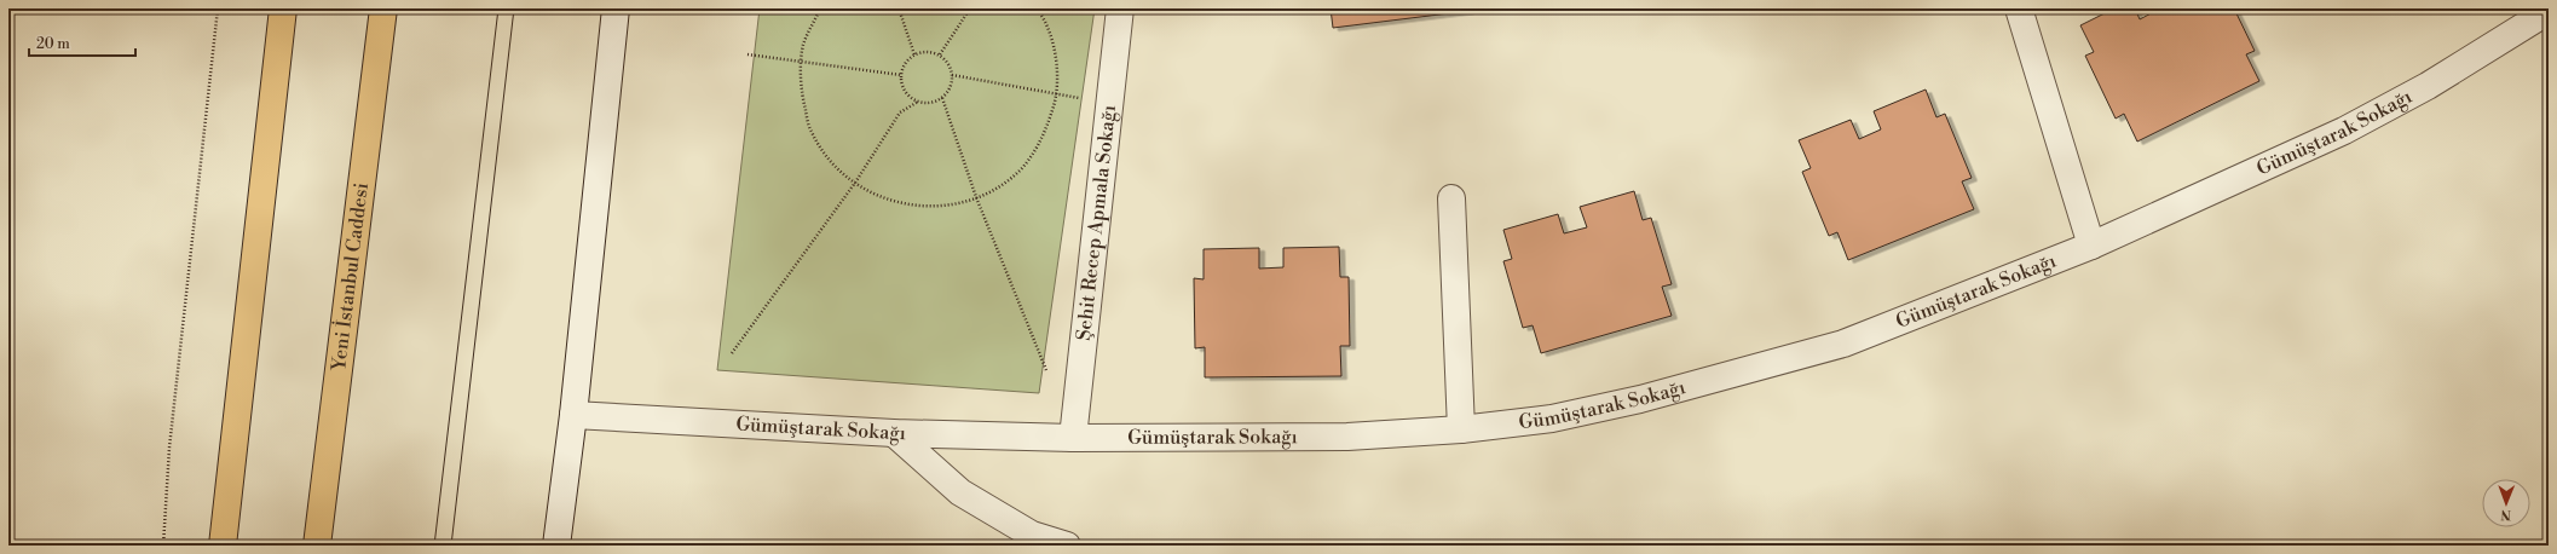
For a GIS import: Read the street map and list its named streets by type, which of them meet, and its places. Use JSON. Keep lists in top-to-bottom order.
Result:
{
  "streets": {
    "highway": ["Yeni İstanbul Caddesi"],
    "street": ["Gümüştarak Sokağı", "Şehit Recep Apmala Sokağı"]
  },
  "crossings": [
    ["Gümüştarak Sokağı", "Şehit Recep Apmala Sokağı"]
  ],
  "scale_bar": "20 m",
  "north": "bottom"
}
